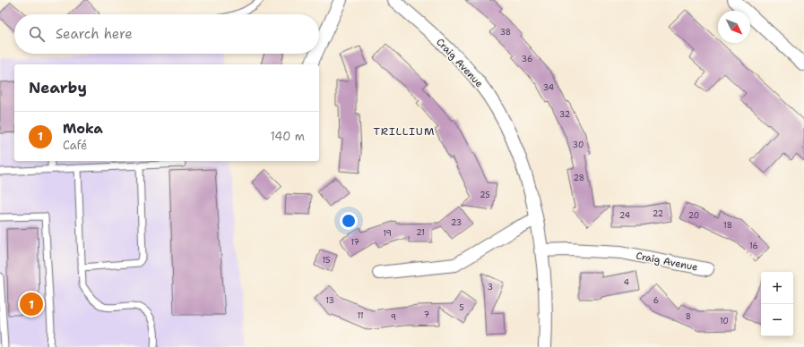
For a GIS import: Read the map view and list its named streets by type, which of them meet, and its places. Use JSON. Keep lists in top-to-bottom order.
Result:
{
  "streets": {
    "street": ["Craig Avenue"]
  },
  "districts": ["TRILLIUM"],
  "house_numbers": [
    "38",
    "36",
    "34",
    "32",
    "30",
    "28",
    "25",
    "22",
    "24",
    "20",
    "23",
    "18",
    "21",
    "19",
    "17",
    "16",
    "15",
    "4",
    "3",
    "13",
    "6",
    "5",
    "7",
    "11",
    "8",
    "9",
    "10"
  ],
  "north": "bottom right",
  "page": {
    "search": "Search here",
    "heading": "Nearby",
    "list": [
      {
        "mark": "1",
        "name": "Moka",
        "note": "Café",
        "value": "140 m"
      }
    ],
    "map_buttons": ["+", "−"],
    "pins": "1"
  }
}
